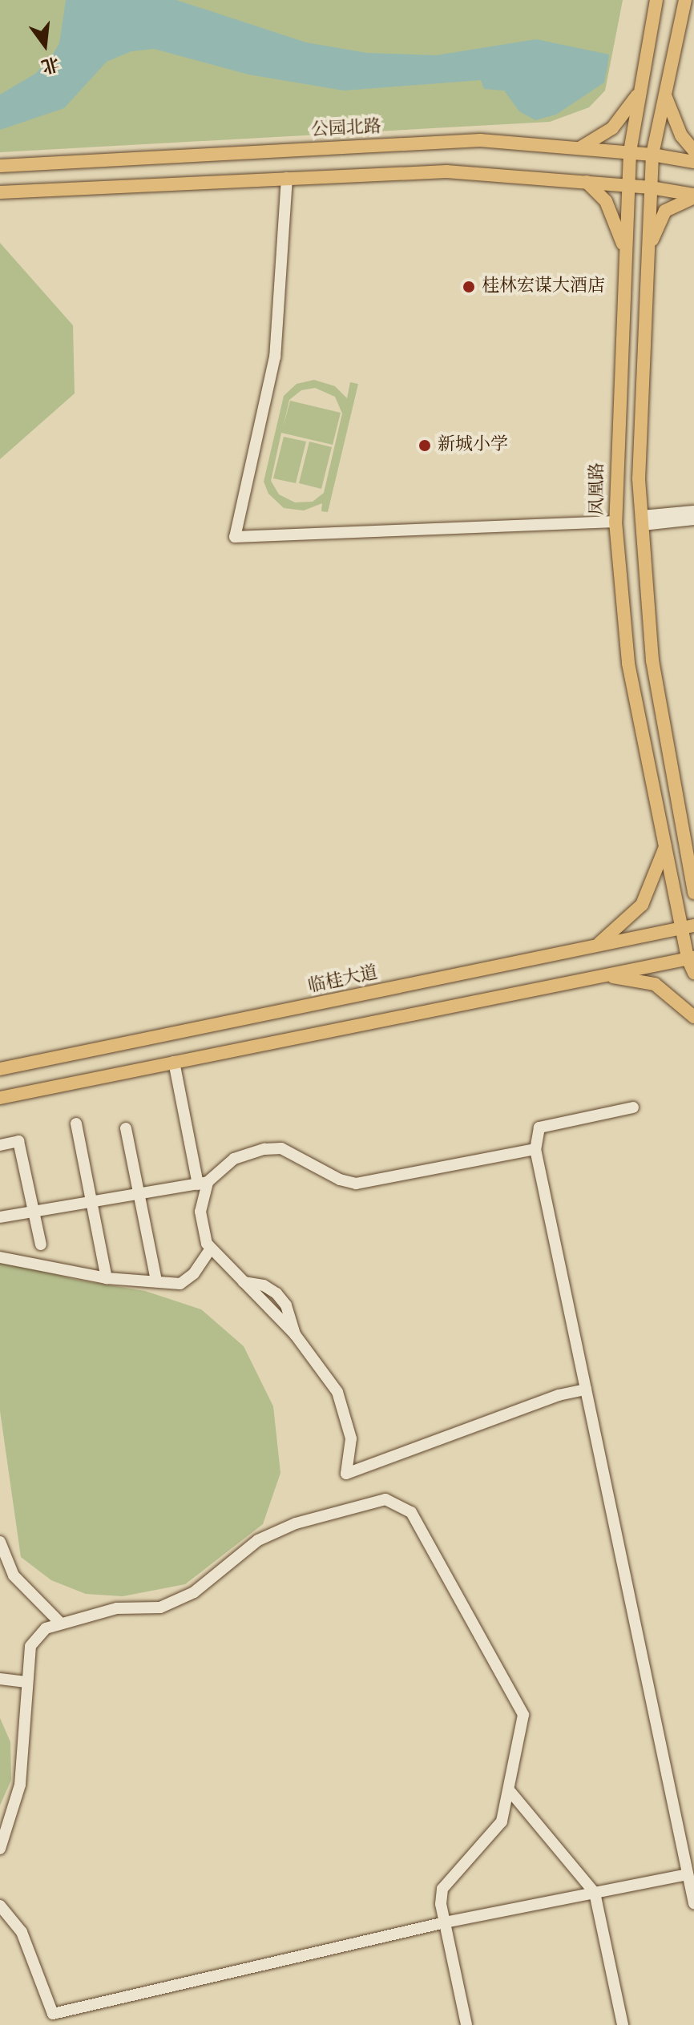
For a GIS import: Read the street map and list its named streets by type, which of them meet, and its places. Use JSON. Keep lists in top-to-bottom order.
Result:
{
  "streets": {
    "main road": ["公园北路", "凤凰路", "临桂大道"]
  },
  "crossings": [
    ["公园北路", "凤凰路"],
    ["凤凰路", "临桂大道"]
  ],
  "places": ["桂林宏谋大酒店", "新城小学"],
  "north": "bottom"
}
